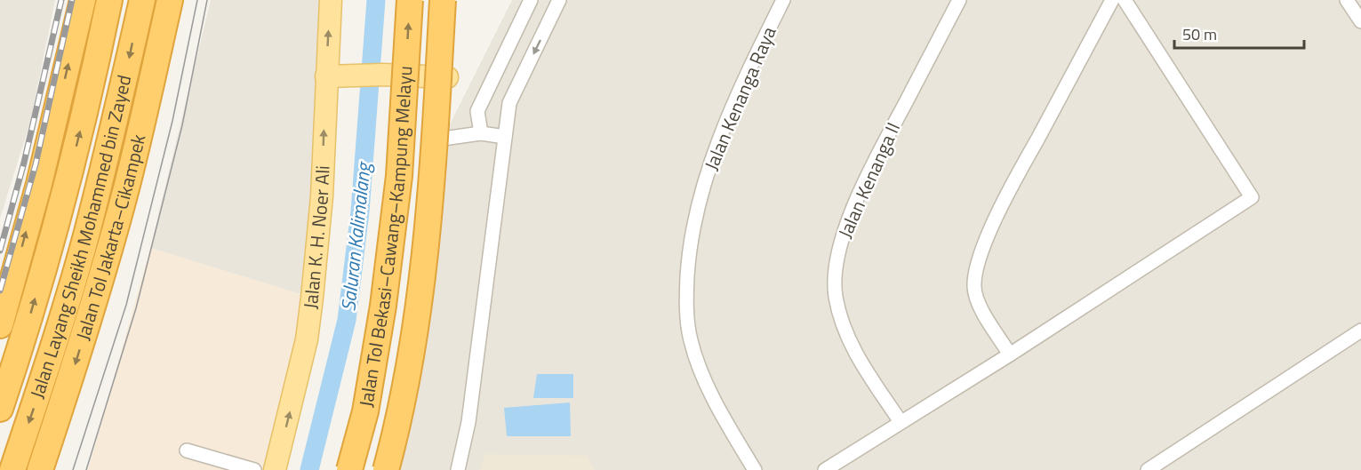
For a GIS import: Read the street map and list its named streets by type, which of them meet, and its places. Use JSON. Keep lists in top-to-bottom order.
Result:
{
  "streets": {
    "highway": ["Jalan Layang Sheikh Mohammed bin Zayed", "Jalan Tol Jakarta–Cikampek", "Jalan Tol Bekasi–Cawang–Kampung Melayu"],
    "main road": ["Jalan K. H. Noer Ali"],
    "street": ["Jalan Kenanga Raya", "Jalan Kenanga II"]
  },
  "water": ["Saluran Kalimalang"],
  "scale_bar": "50 m"
}
